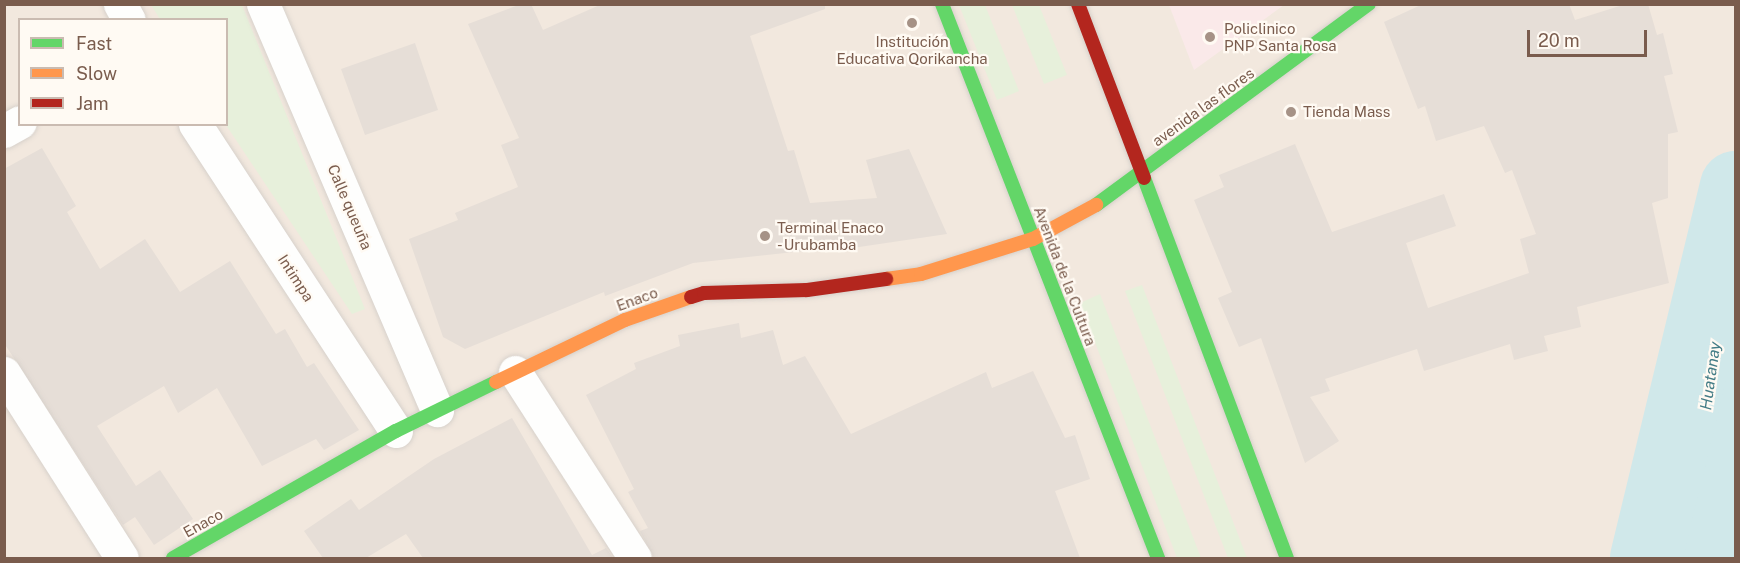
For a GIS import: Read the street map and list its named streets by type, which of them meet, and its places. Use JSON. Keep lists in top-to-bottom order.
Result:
{
  "streets": {
    "main road": ["avenida las flores", "Avenida de la Cultura", "Enaco"],
    "street": ["Calle queuña", "Intimpa"]
  },
  "crossings": [
    ["avenida las flores", "Enaco"],
    ["Calle queuña", "Enaco"],
    ["Avenida de la Cultura", "Enaco"],
    ["Intimpa", "Enaco"]
  ],
  "water": ["Huatanay"],
  "places": [
    "Institución Educativa Qorikancha",
    "Policlinico PNP Santa Rosa",
    "Tienda Mass",
    "Terminal Enaco - Urubamba"
  ],
  "legend": ["Fast", "Slow", "Jam"],
  "scale_bar": "20 m"
}
